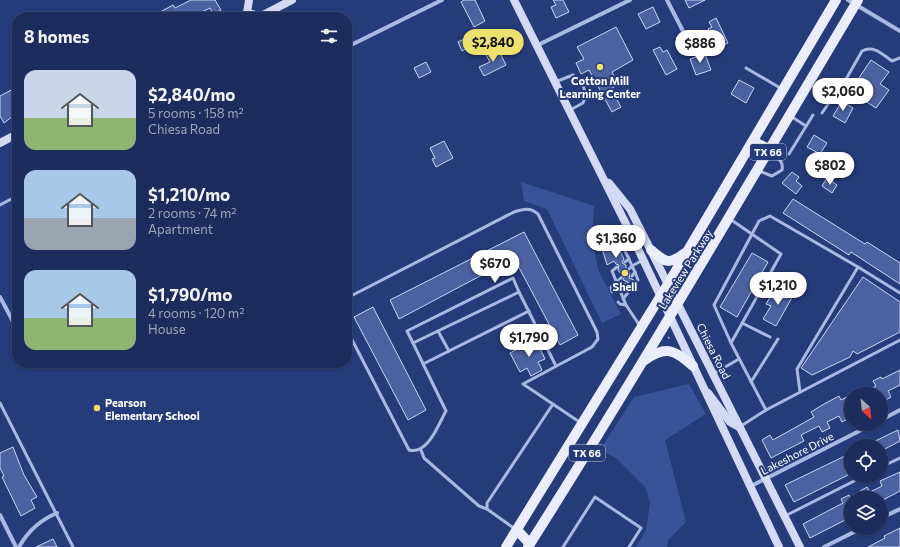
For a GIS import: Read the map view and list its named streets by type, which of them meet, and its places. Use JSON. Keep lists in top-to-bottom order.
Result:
{
  "streets": {
    "main road": ["TX 66", "Lakeview Parkway", "Chiesa Road"],
    "street": ["Lakeshore Drive"]
  },
  "crossings": [
    ["Lakeview Parkway", "Chiesa Road"],
    ["Chiesa Road", "Lakeshore Drive"]
  ],
  "places": ["Cotton Mill Learning Center", "Shell", "Pearson Elementary School"],
  "north": "bottom right",
  "page": {
    "heading": "8 homes",
    "price": [
      "$2,840",
      "$886",
      "$2,060",
      "$802",
      "$1,360",
      "$670",
      "$1,210",
      "$1,790"
    ],
    "list": [
      {
        "name": "$2,840/mo",
        "note": "5 rooms · 158 m² · Chiesa Road"
      },
      {
        "name": "$1,210/mo",
        "note": "2 rooms · 74 m² · Apartment"
      },
      {
        "name": "$1,790/mo",
        "note": "4 rooms · 120 m² · House"
      }
    ]
  }
}
